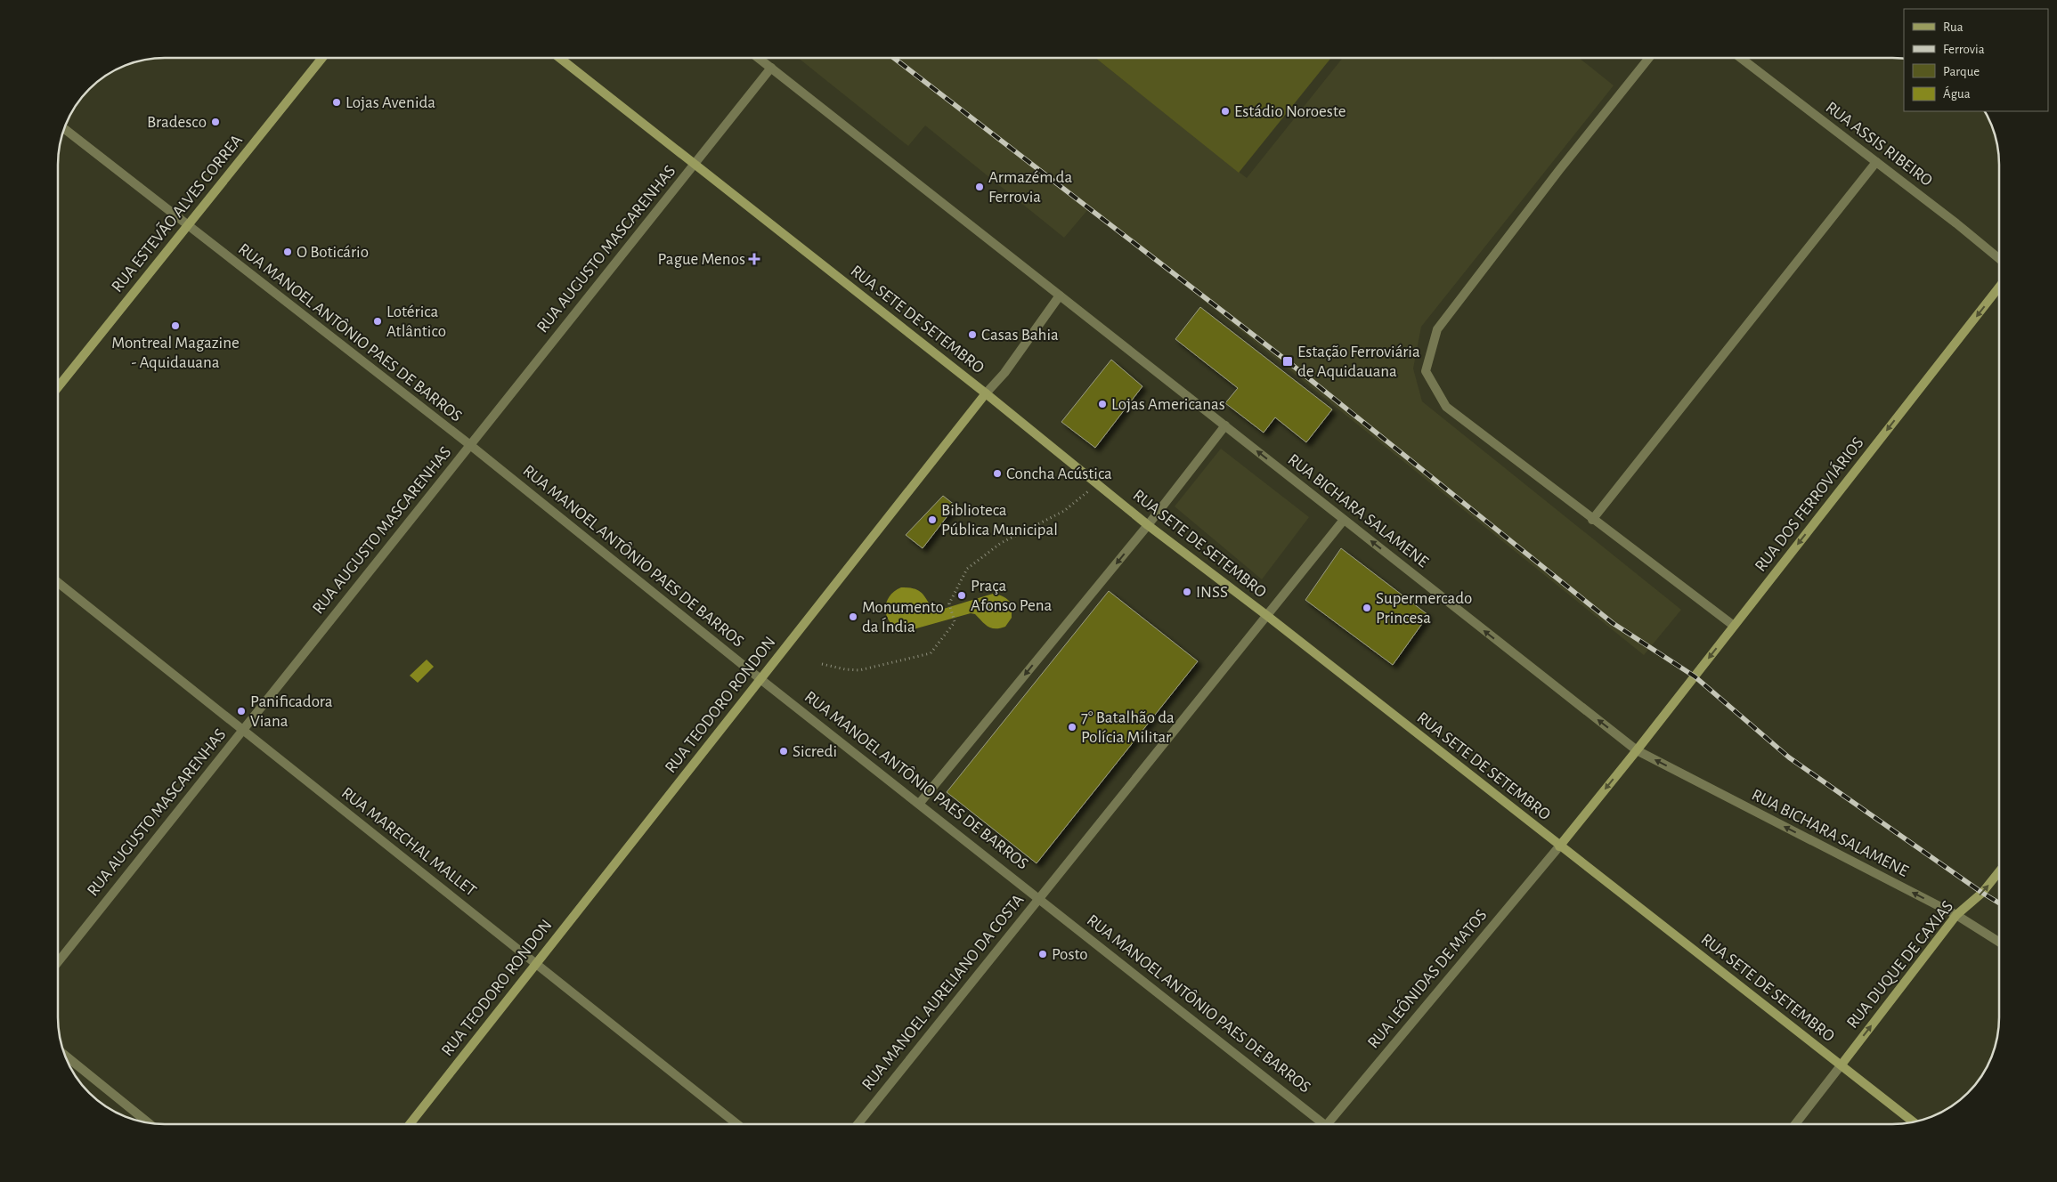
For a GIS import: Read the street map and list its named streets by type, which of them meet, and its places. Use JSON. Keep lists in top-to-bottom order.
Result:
{
  "streets": {
    "main road": [
      "RUA ESTEVÃO ALVES CORREA",
      "RUA SETE DE SETEMBRO",
      "RUA DOS FERROVIÁRIOS",
      "RUA TEODORO RONDON",
      "RUA DUQUE DE CAXIAS"
    ],
    "street": [
      "RUA ASSIS RIBEIRO",
      "RUA AUGUSTO MASCARENHAS",
      "RUA MANOEL ANTÔNIO PAES DE BARROS",
      "RUA BICHARA SALAMENE",
      "RUA MARECHAL MALLET",
      "RUA LEÔNIDAS DE MATOS",
      "RUA MANOEL AURELIANO DA COSTA"
    ]
  },
  "crossings": [
    ["RUA ESTEVÃO ALVES CORREA", "RUA MANOEL ANTÔNIO PAES DE BARROS"],
    ["RUA AUGUSTO MASCARENHAS", "RUA SETE DE SETEMBRO"],
    ["RUA AUGUSTO MASCARENHAS", "RUA MANOEL ANTÔNIO PAES DE BARROS"],
    ["RUA AUGUSTO MASCARENHAS", "RUA BICHARA SALAMENE"],
    ["RUA AUGUSTO MASCARENHAS", "RUA MARECHAL MALLET"],
    ["RUA SETE DE SETEMBRO", "RUA TEODORO RONDON"],
    ["RUA SETE DE SETEMBRO", "RUA DUQUE DE CAXIAS"],
    ["RUA SETE DE SETEMBRO", "RUA LEÔNIDAS DE MATOS"],
    ["RUA SETE DE SETEMBRO", "RUA MANOEL AURELIANO DA COSTA"],
    ["RUA MANOEL ANTÔNIO PAES DE BARROS", "RUA TEODORO RONDON"],
    ["RUA MANOEL ANTÔNIO PAES DE BARROS", "RUA MANOEL AURELIANO DA COSTA"],
    ["RUA DOS FERROVIÁRIOS", "RUA BICHARA SALAMENE"],
    ["RUA BICHARA SALAMENE", "RUA TEODORO RONDON"],
    ["RUA BICHARA SALAMENE", "RUA DUQUE DE CAXIAS"],
    ["RUA BICHARA SALAMENE", "RUA MANOEL AURELIANO DA COSTA"],
    ["RUA TEODORO RONDON", "RUA MARECHAL MALLET"]
  ],
  "one_way": ["RUA DOS FERROVIÁRIOS", "RUA BICHARA SALAMENE", "RUA DUQUE DE CAXIAS"],
  "places": {
    "other": [
      "Lojas Avenida",
      "Estádio Noroeste",
      "Bradesco",
      "Armazém da Ferrovia",
      "O Boticário",
      "Lotérica Atlântico",
      "Montreal Magazine - Aquidauana",
      "Casas Bahia",
      "Lojas Americanas",
      "Concha Acústica",
      "Biblioteca Pública Municipal",
      "INSS",
      "Praça Afonso Pena",
      "Supermercado Princesa",
      "Monumento da Índia",
      "Panificadora Viana",
      "7° Batalhão da Polícia Militar",
      "Sicredi",
      "Posto"
    ],
    "health": ["Pague Menos"],
    "transit": ["Estação Ferroviária de Aquidauana"]
  },
  "legend": [
    "Rua",
    "Ferrovia",
    "Parque",
    "Água"
  ]
}
